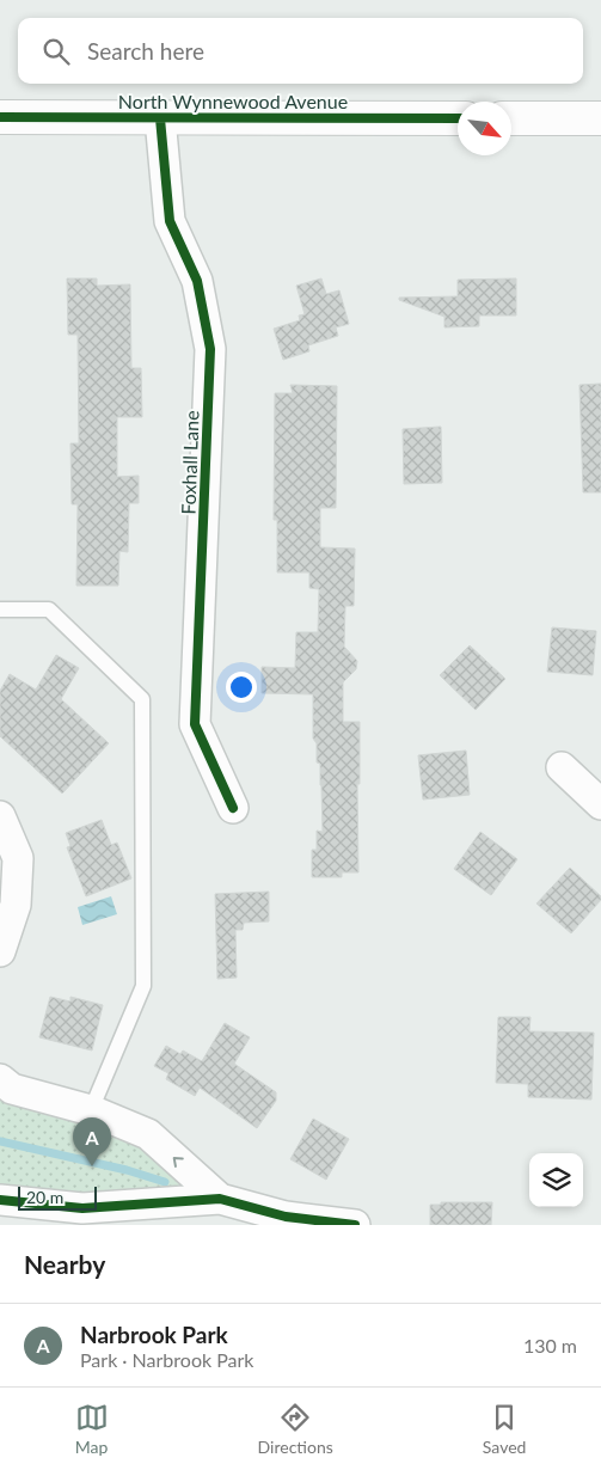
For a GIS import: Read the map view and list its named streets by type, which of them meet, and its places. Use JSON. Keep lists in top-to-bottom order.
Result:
{
  "streets": {
    "street": ["North Wynnewood Avenue", "Foxhall Lane"]
  },
  "crossings": [
    ["North Wynnewood Avenue", "Foxhall Lane"]
  ],
  "scale_bar": "20 m",
  "north": "bottom right",
  "page": {
    "search": "Search here",
    "pins": "A",
    "scale": "20 m",
    "heading": "Nearby",
    "list": [
      {
        "mark": "A",
        "name": "Narbrook Park",
        "note": "Park · Narbrook Park",
        "value": "130 m"
      }
    ],
    "nav": ["Map", "Directions", "Saved"]
  }
}
